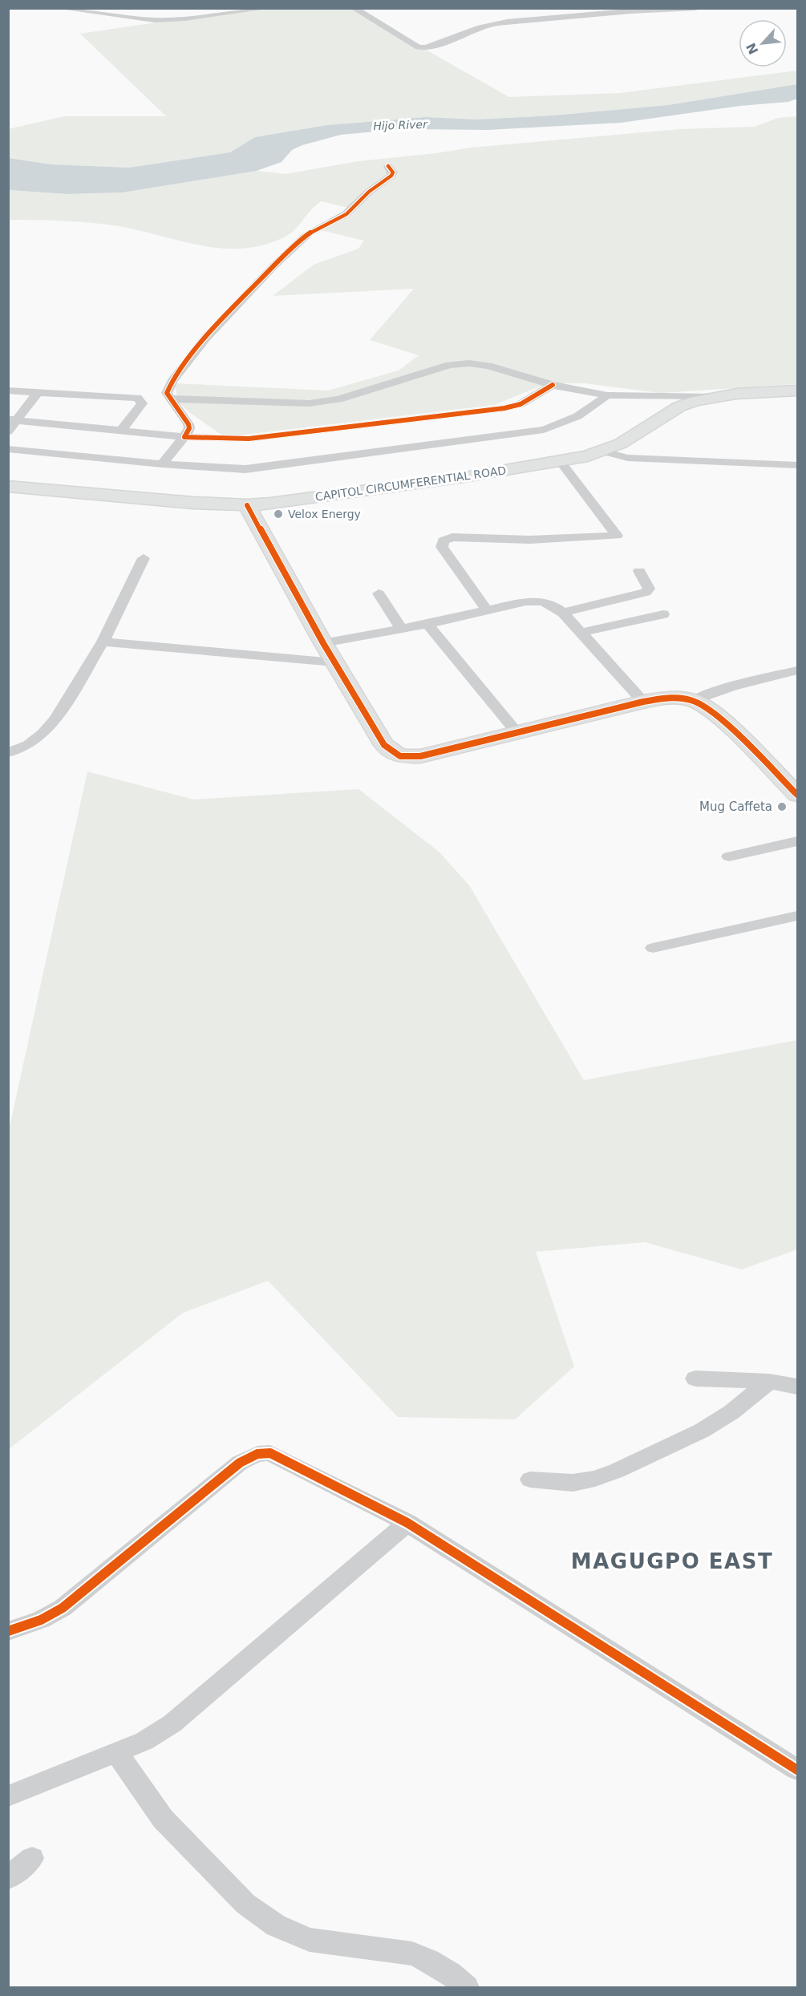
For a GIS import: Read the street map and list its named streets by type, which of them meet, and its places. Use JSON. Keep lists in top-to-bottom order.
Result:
{
  "streets": {
    "street": ["CAPITOL CIRCUMFERENTIAL ROAD"]
  },
  "districts": ["MAGUGPO EAST"],
  "water": ["Hijo River"],
  "places": ["Velox Energy", "Mug Caffeta"],
  "north": "bottom left"
}
